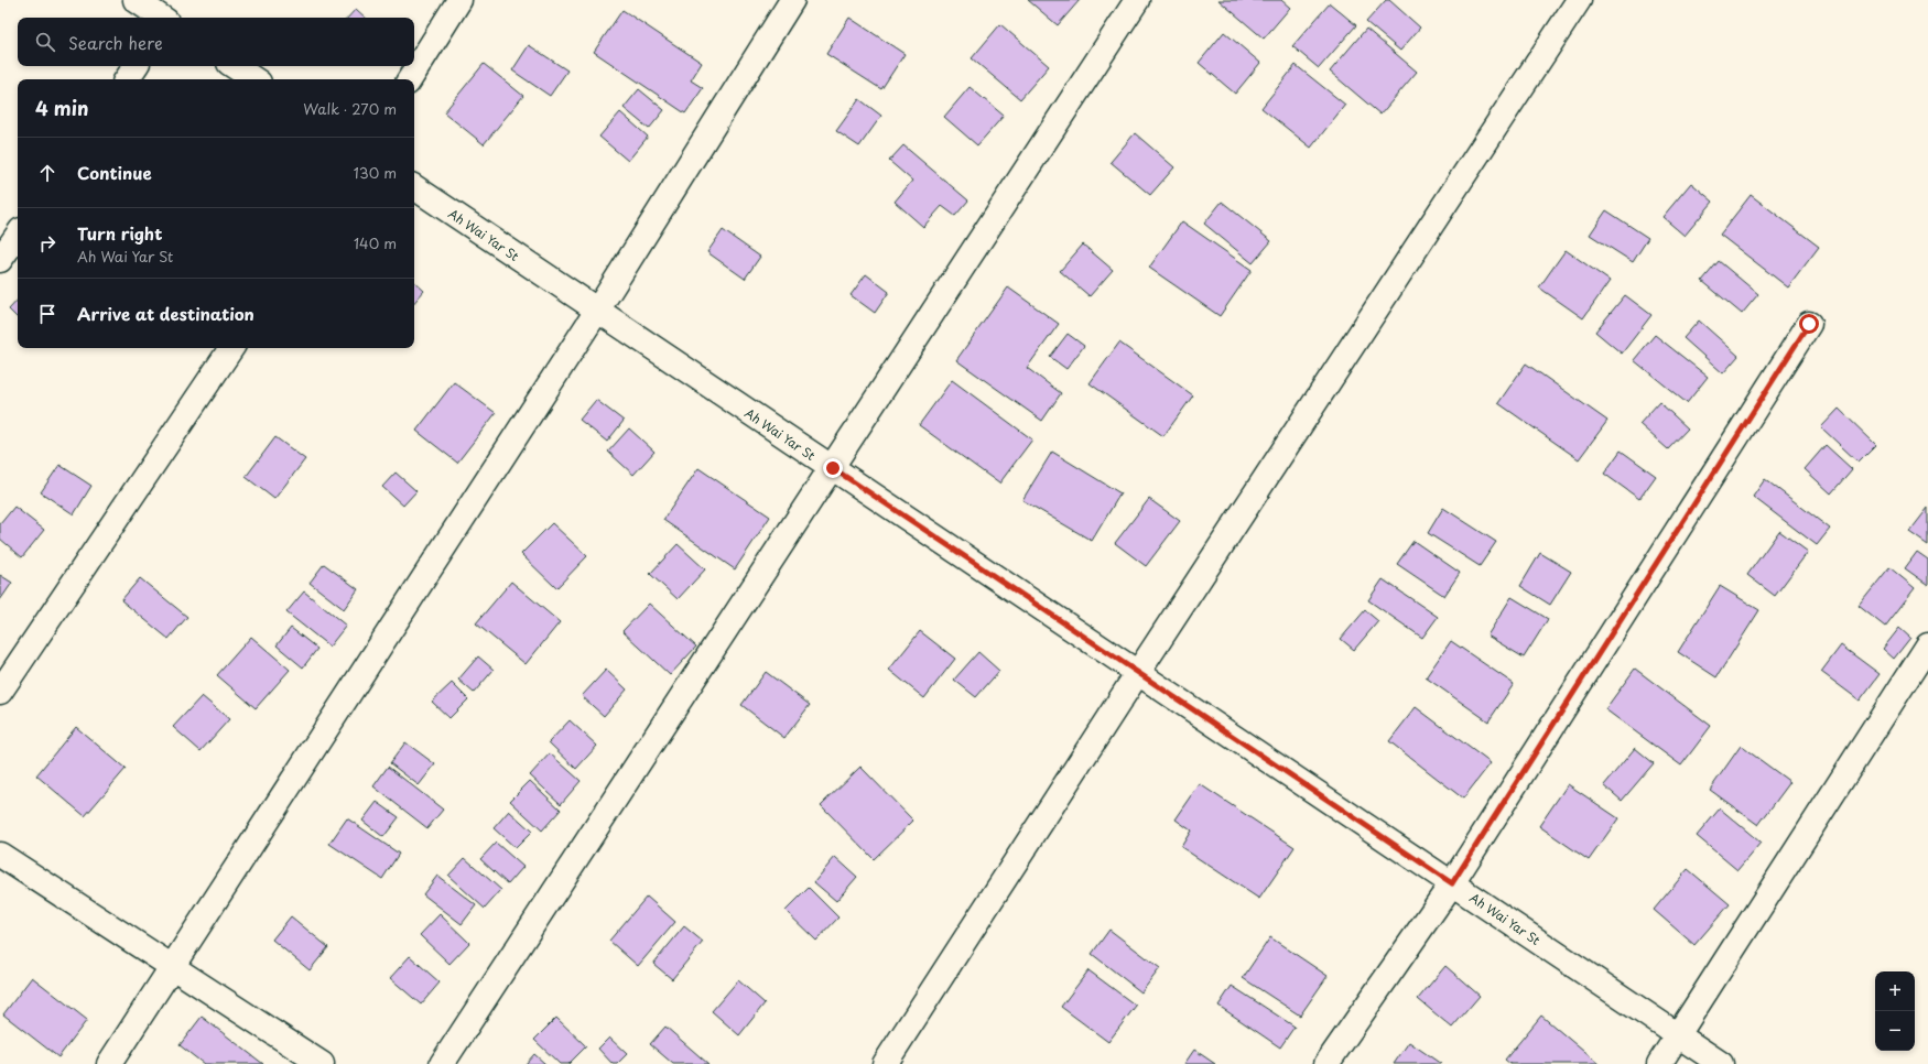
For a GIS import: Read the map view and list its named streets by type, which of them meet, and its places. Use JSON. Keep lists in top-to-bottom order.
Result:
{
  "streets": {
    "street": ["Ah Wai Yar St"]
  },
  "page": {
    "search": "Search here",
    "heading": ["4 min", "Walk · 270 m"],
    "list": [
      ["Continue", "130 m"],
      ["Turn right", "Ah Wai Yar St", "140 m"],
      "Arrive at destination"
    ],
    "map_buttons": ["+", "−"]
  }
}
